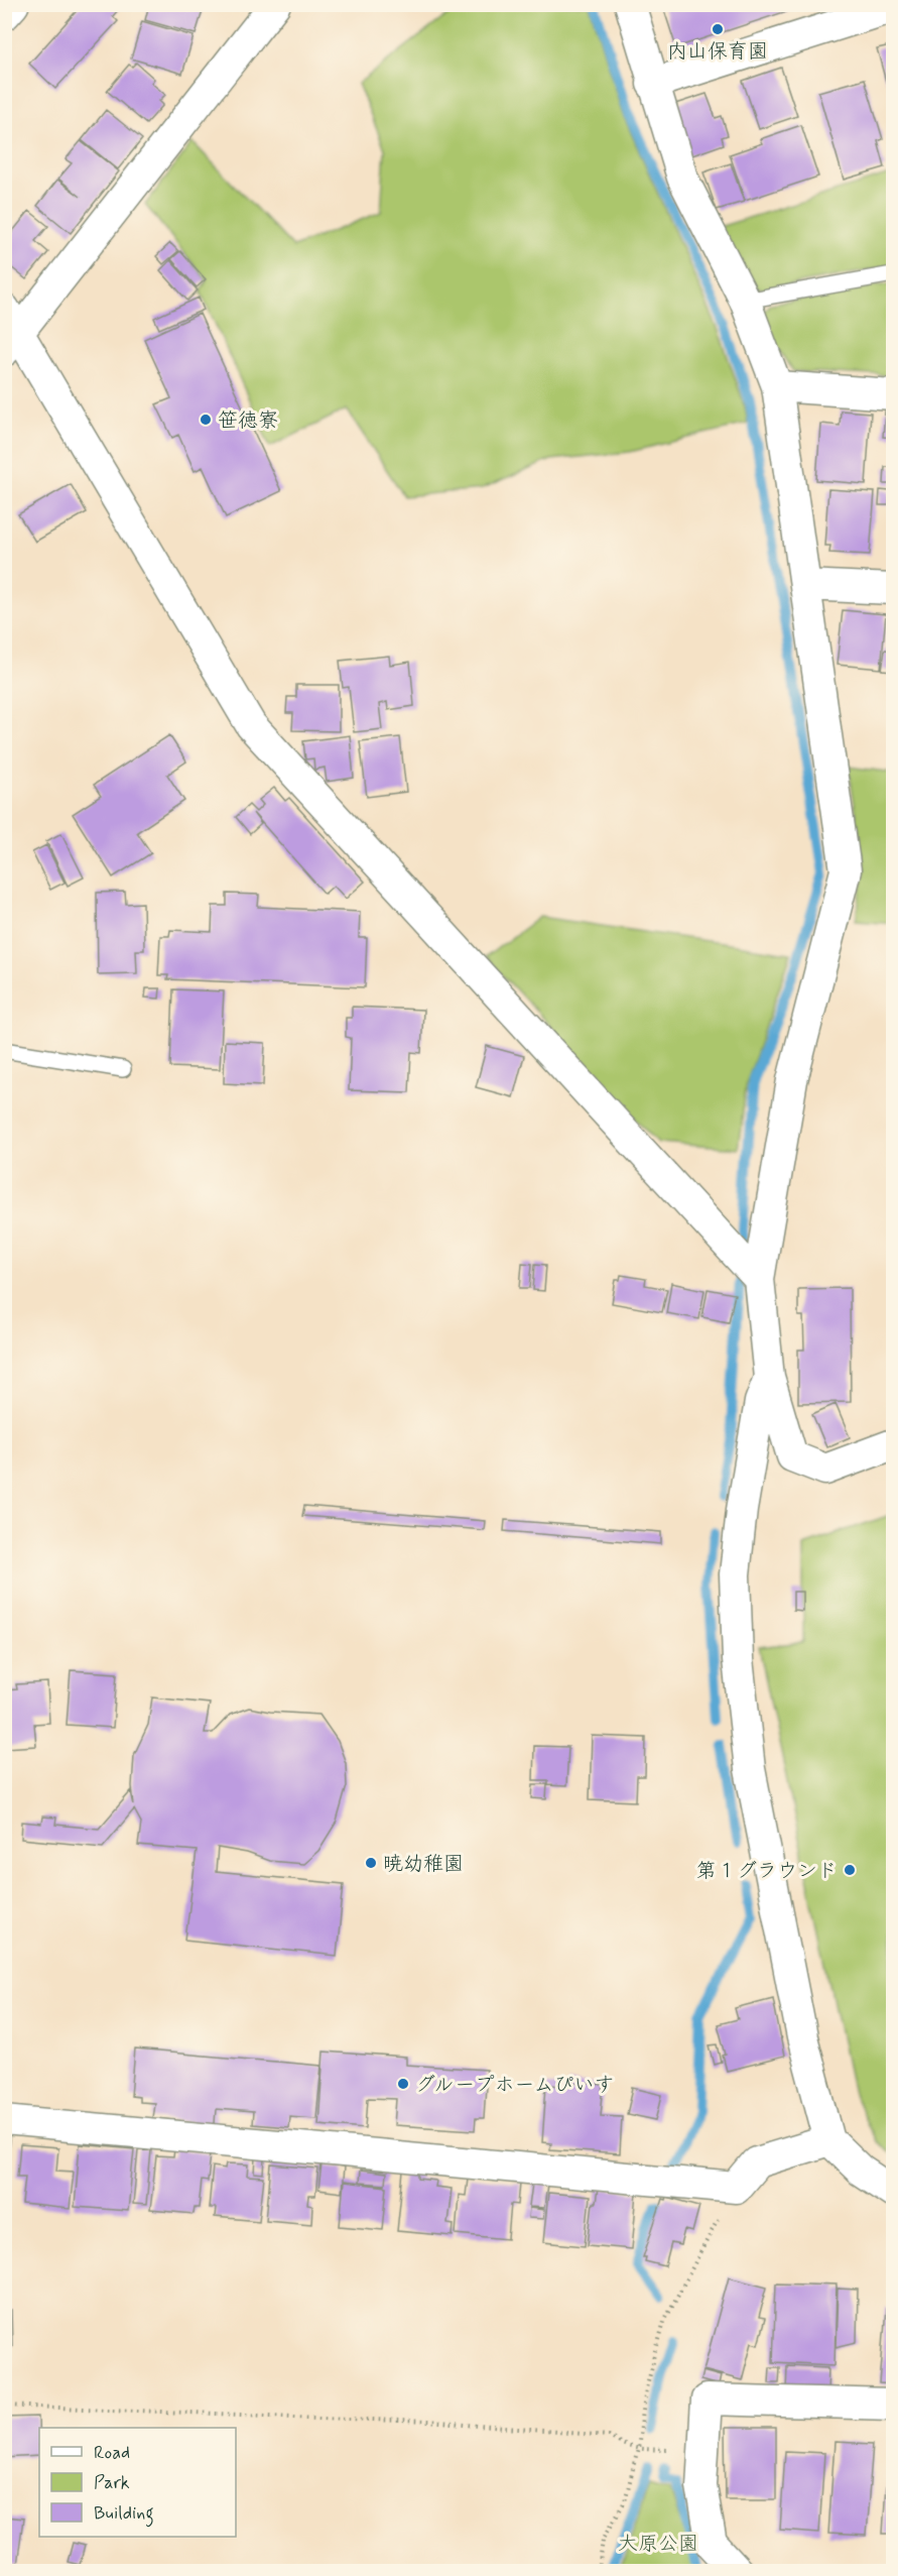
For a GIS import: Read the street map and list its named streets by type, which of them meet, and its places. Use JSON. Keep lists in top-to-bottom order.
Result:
{
  "parks": ["大原公園"],
  "places": [
    "内山保育園",
    "笹徳寮",
    "暁幼稚園",
    "第１グラウンド",
    "グループホームぴいす"
  ],
  "legend": ["Road", "Park", "Building"]
}
